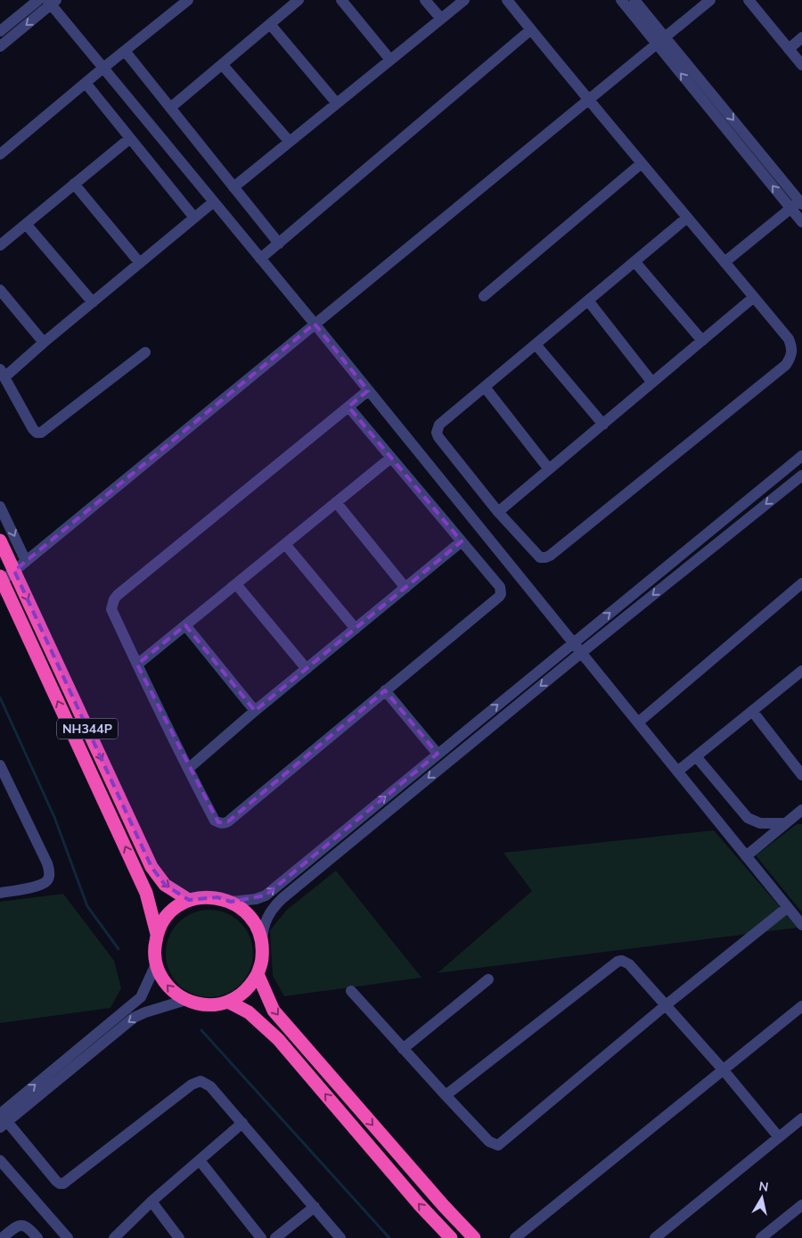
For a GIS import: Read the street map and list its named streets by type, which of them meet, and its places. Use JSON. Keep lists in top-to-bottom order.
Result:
{
  "streets": {
    "highway": ["NH344P"]
  },
  "north": "top"
}
